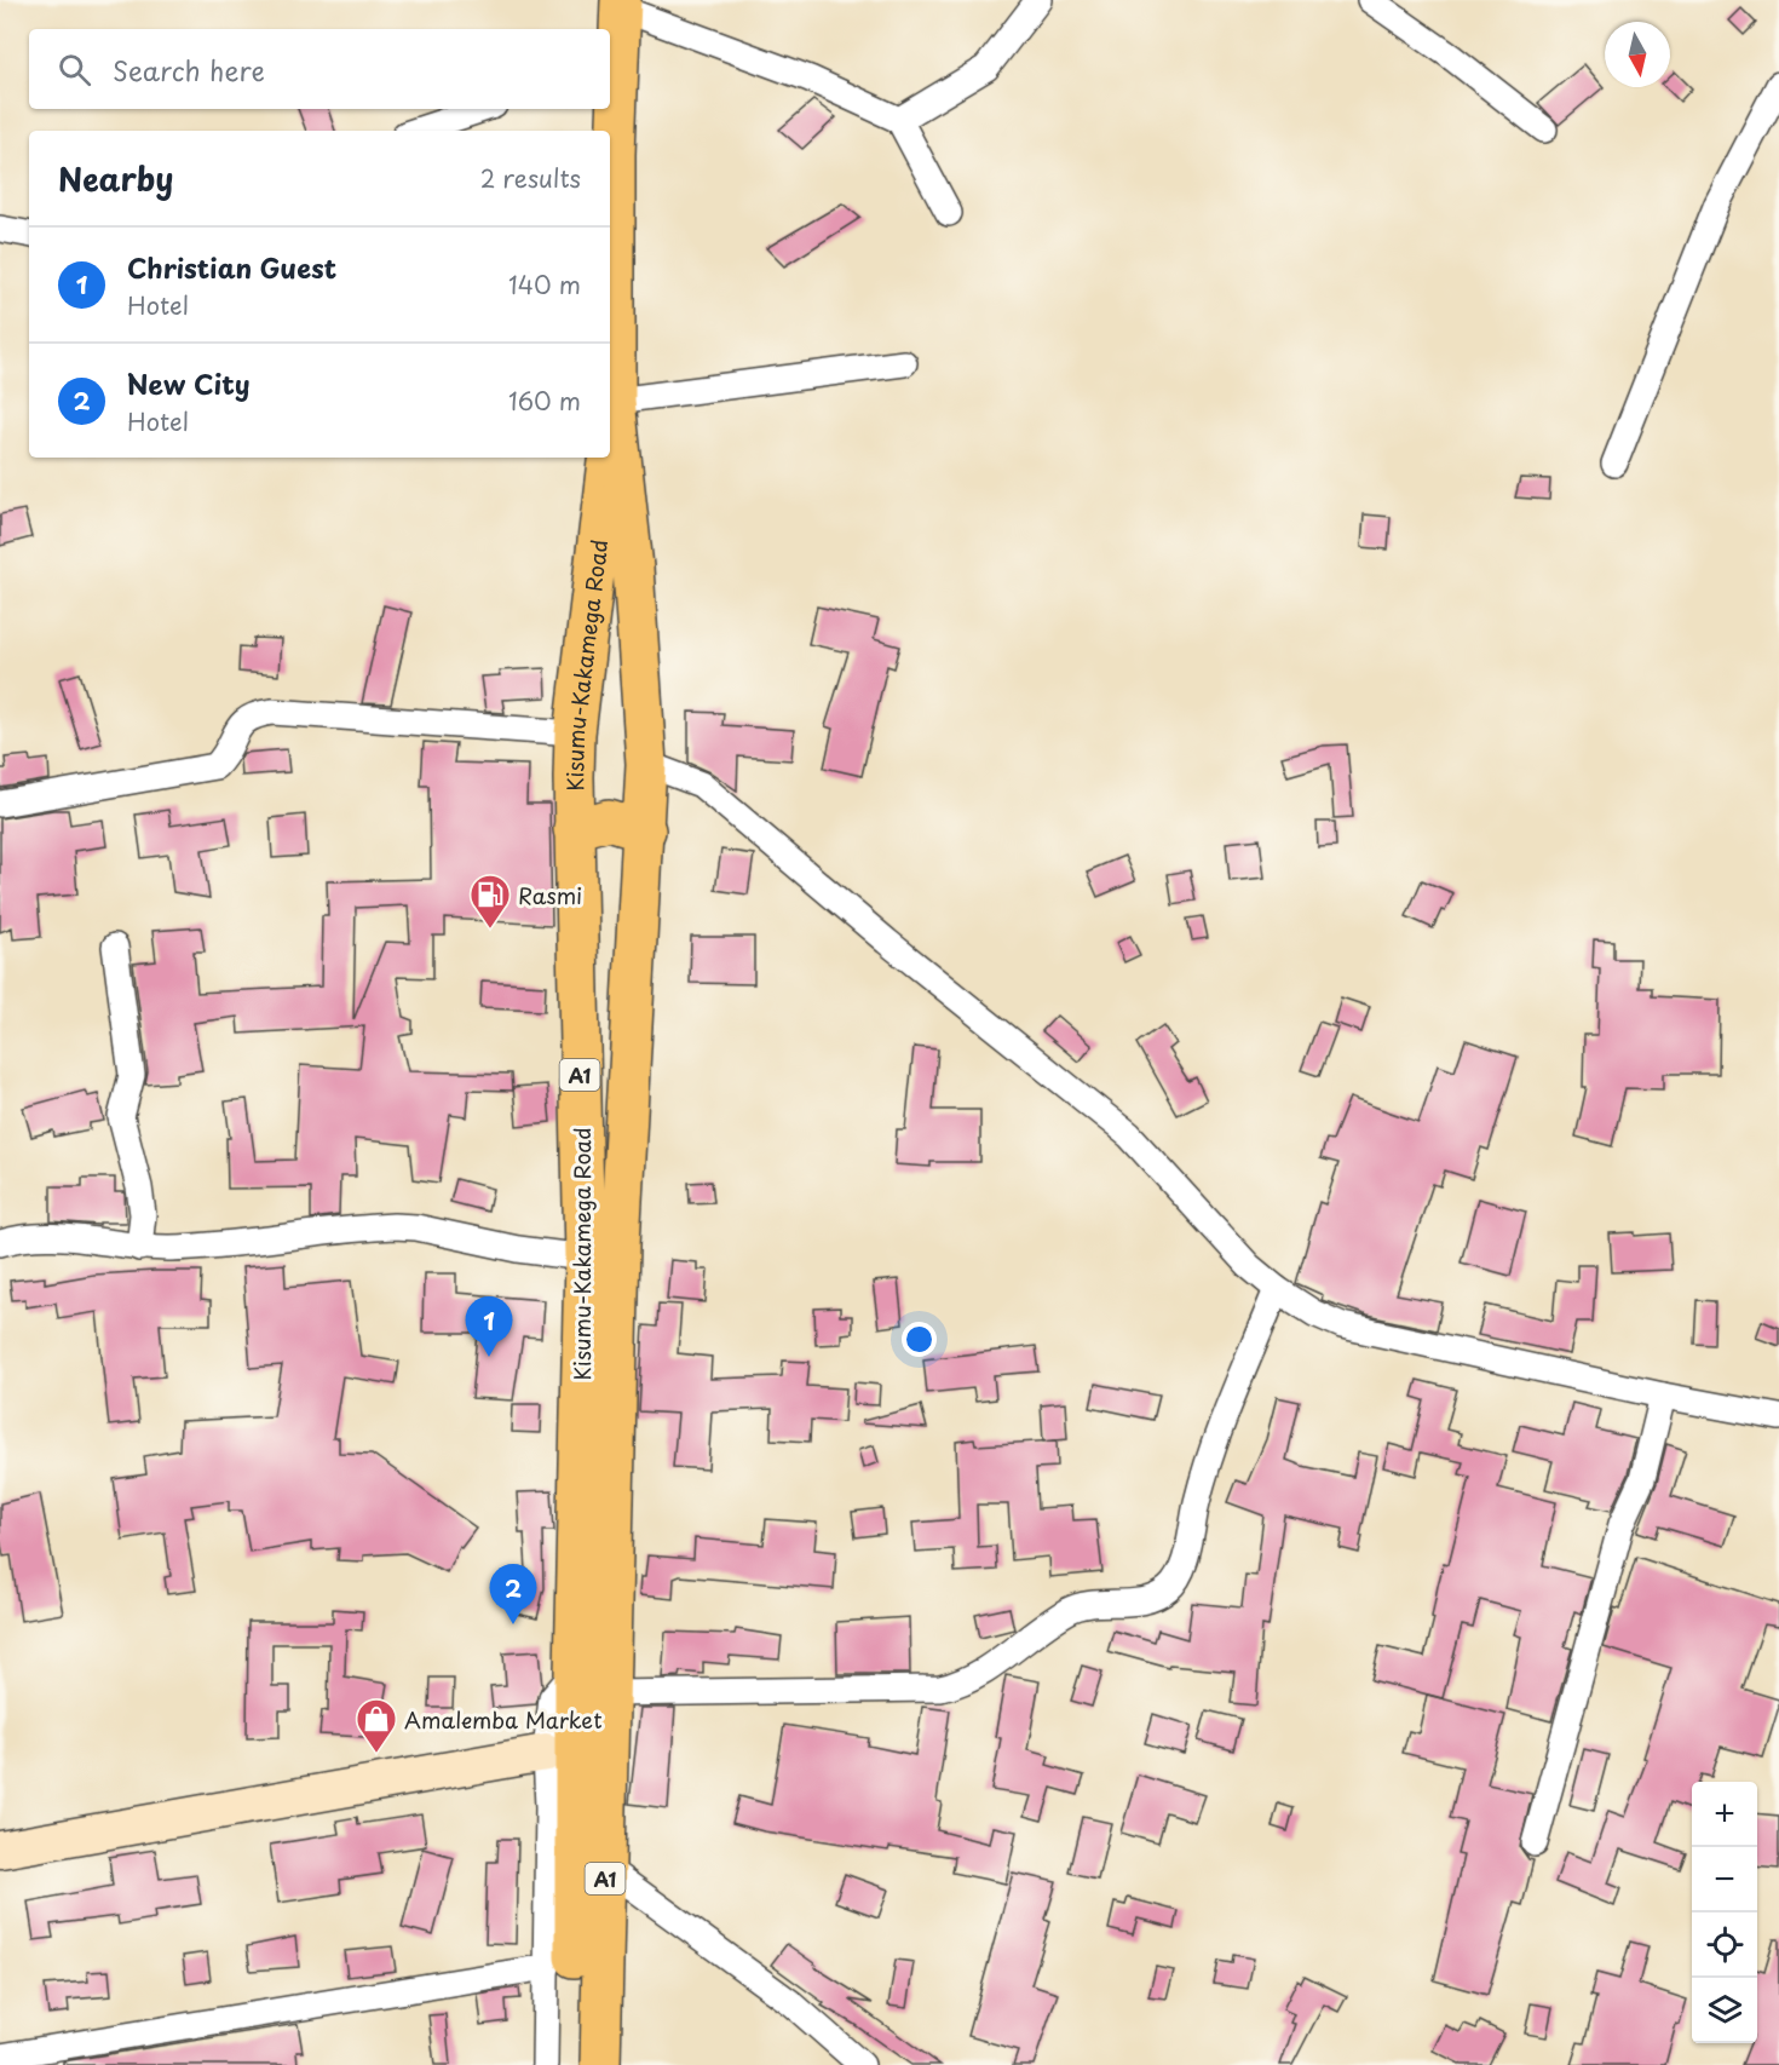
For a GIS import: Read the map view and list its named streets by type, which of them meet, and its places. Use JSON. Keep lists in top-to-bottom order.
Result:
{
  "streets": {
    "highway": ["Kisumu-Kakamega Road", "A1"]
  },
  "places": {
    "fuel station": ["Rasmi"],
    "shop": ["Amalemba Market"]
  },
  "north": "bottom",
  "page": {
    "search": "Search here",
    "heading": ["Nearby", "2 results"],
    "list": [
      {
        "mark": "1",
        "name": "Christian Guest",
        "note": "Hotel",
        "value": "140 m"
      },
      {
        "mark": "2",
        "name": "New City",
        "note": "Hotel",
        "value": "160 m"
      }
    ],
    "pins": ["1", "2"],
    "map_buttons": ["+", "−"]
  }
}
